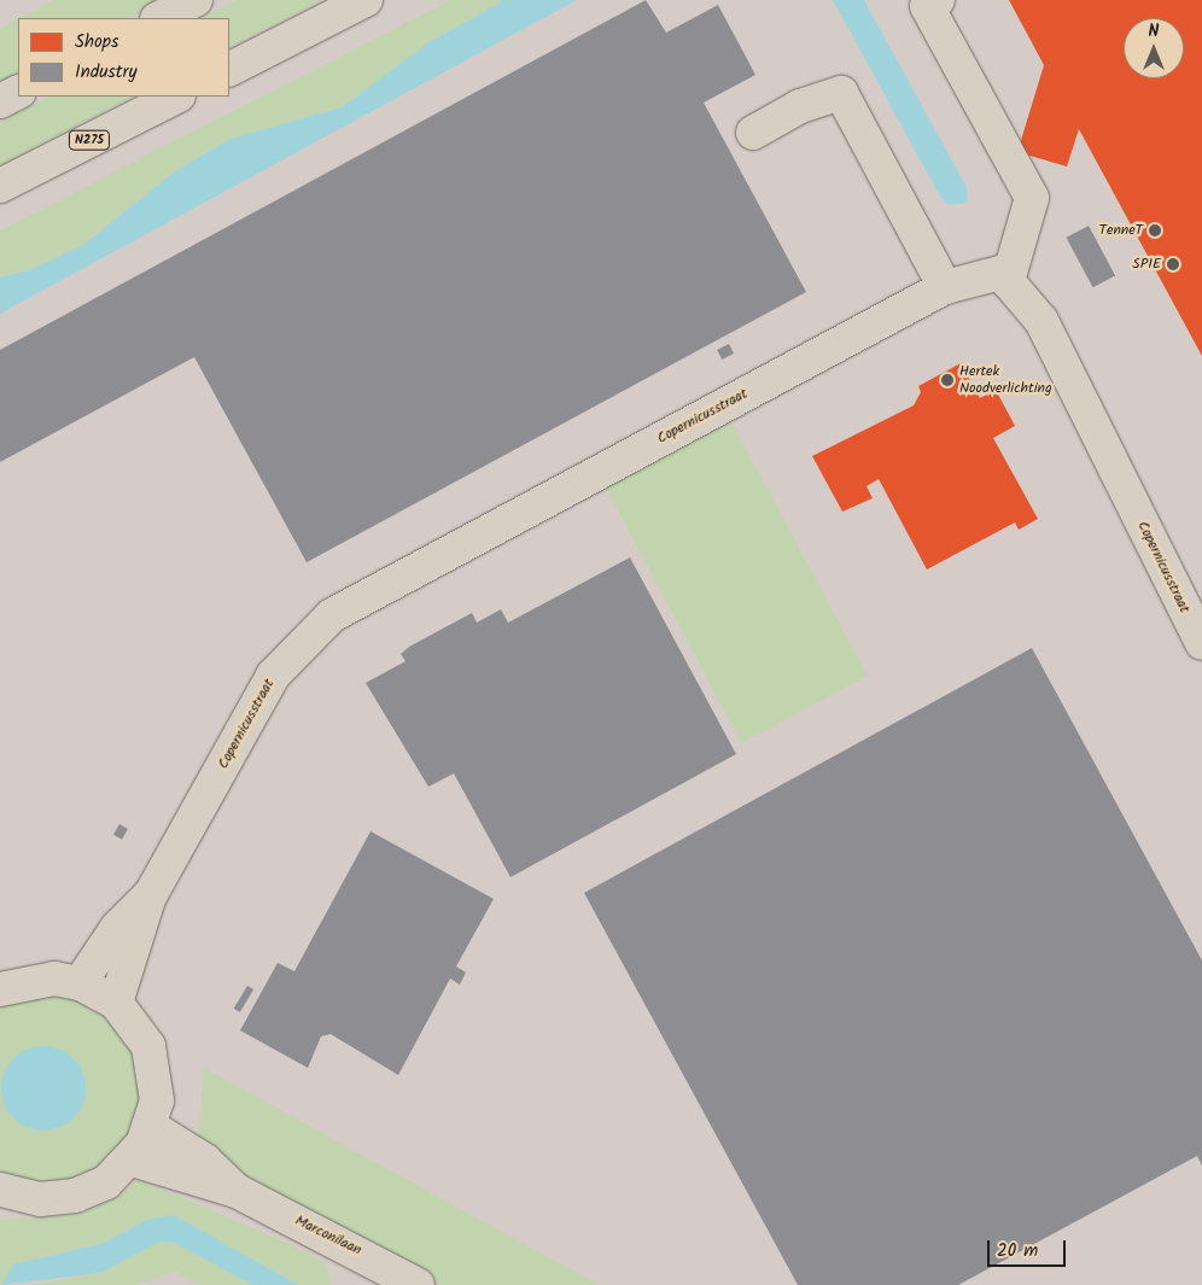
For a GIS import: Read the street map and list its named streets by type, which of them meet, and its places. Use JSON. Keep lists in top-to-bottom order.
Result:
{
  "streets": {
    "street": ["N275", "Copernicusstraat", "Marconilaan"]
  },
  "places": ["TenneT", "SPIE", "Hertek Noodverlichting"],
  "legend": ["Shops", "Industry"],
  "scale_bar": "20 m",
  "north": "top"
}
